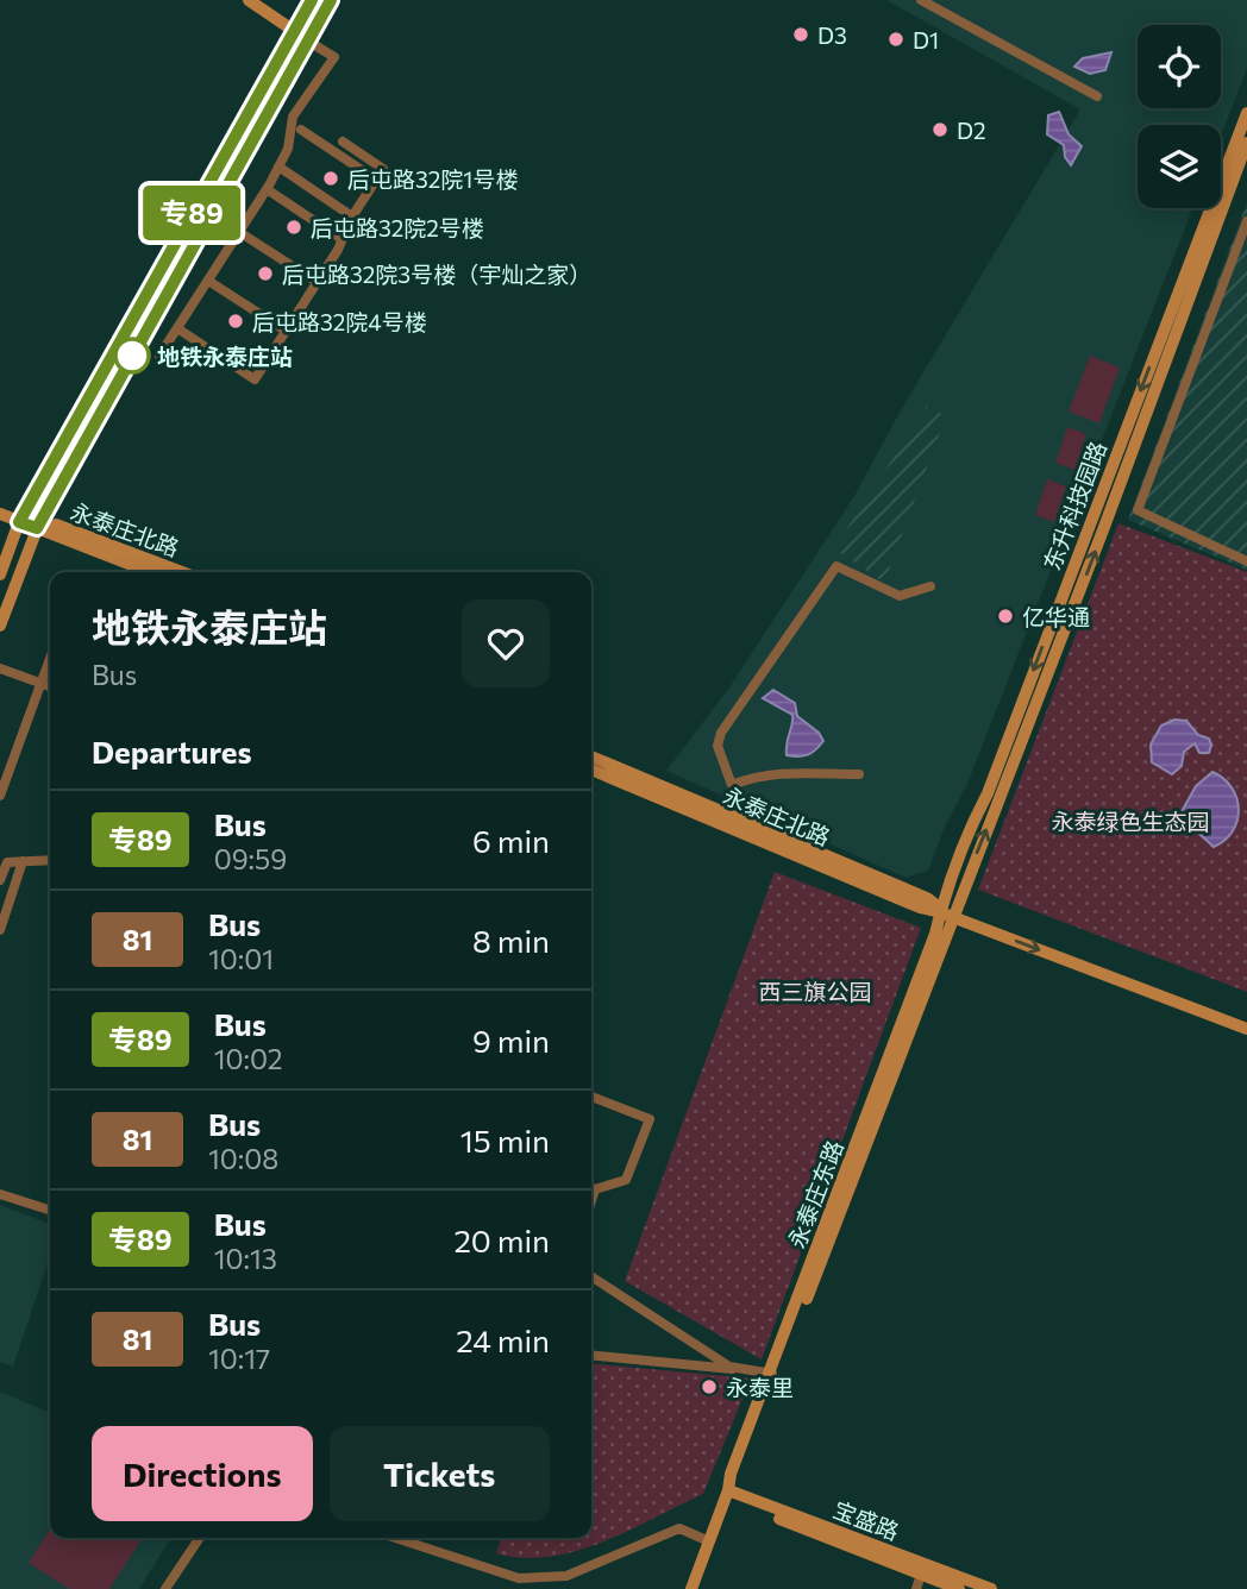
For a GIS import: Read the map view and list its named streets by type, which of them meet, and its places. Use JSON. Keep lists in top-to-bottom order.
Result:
{
  "streets": {
    "street": [
      "东升科技园路",
      "永泰庄北路",
      "永泰庄东路",
      "宝盛路"
    ]
  },
  "crossings": [
    ["东升科技园路", "永泰庄北路"],
    ["东升科技园路", "永泰庄东路"],
    ["永泰庄北路", "永泰庄东路"],
    ["永泰庄东路", "宝盛路"]
  ],
  "parks": ["永泰绿色生态园", "西三旗公园"],
  "places": [
    "D3",
    "D1",
    "D2",
    "后屯路32院1号楼",
    "后屯路32院2号楼",
    "后屯路32院3号楼（宇灿之家）",
    "后屯路32院4号楼",
    "地铁永泰庄站",
    "亿华通",
    "永泰里"
  ],
  "lines": ["bus line 专89"],
  "page": {
    "on_map": "专89",
    "heading": [
      ["地铁永泰庄站", "Bus"],
      "Departures"
    ],
    "list": [
      {
        "mark": "专89",
        "name": "Bus",
        "note": "09:59",
        "value": "6 min"
      },
      {
        "mark": "81",
        "name": "Bus",
        "note": "10:01",
        "value": "8 min"
      },
      {
        "mark": "专89",
        "name": "Bus",
        "note": "10:02",
        "value": "9 min"
      },
      {
        "mark": "81",
        "name": "Bus",
        "note": "10:08",
        "value": "15 min"
      },
      {
        "mark": "专89",
        "name": "Bus",
        "note": "10:13",
        "value": "20 min"
      },
      {
        "mark": "81",
        "name": "Bus",
        "note": "10:17",
        "value": "24 min"
      }
    ],
    "buttons": ["Directions", "Tickets"]
  }
}
